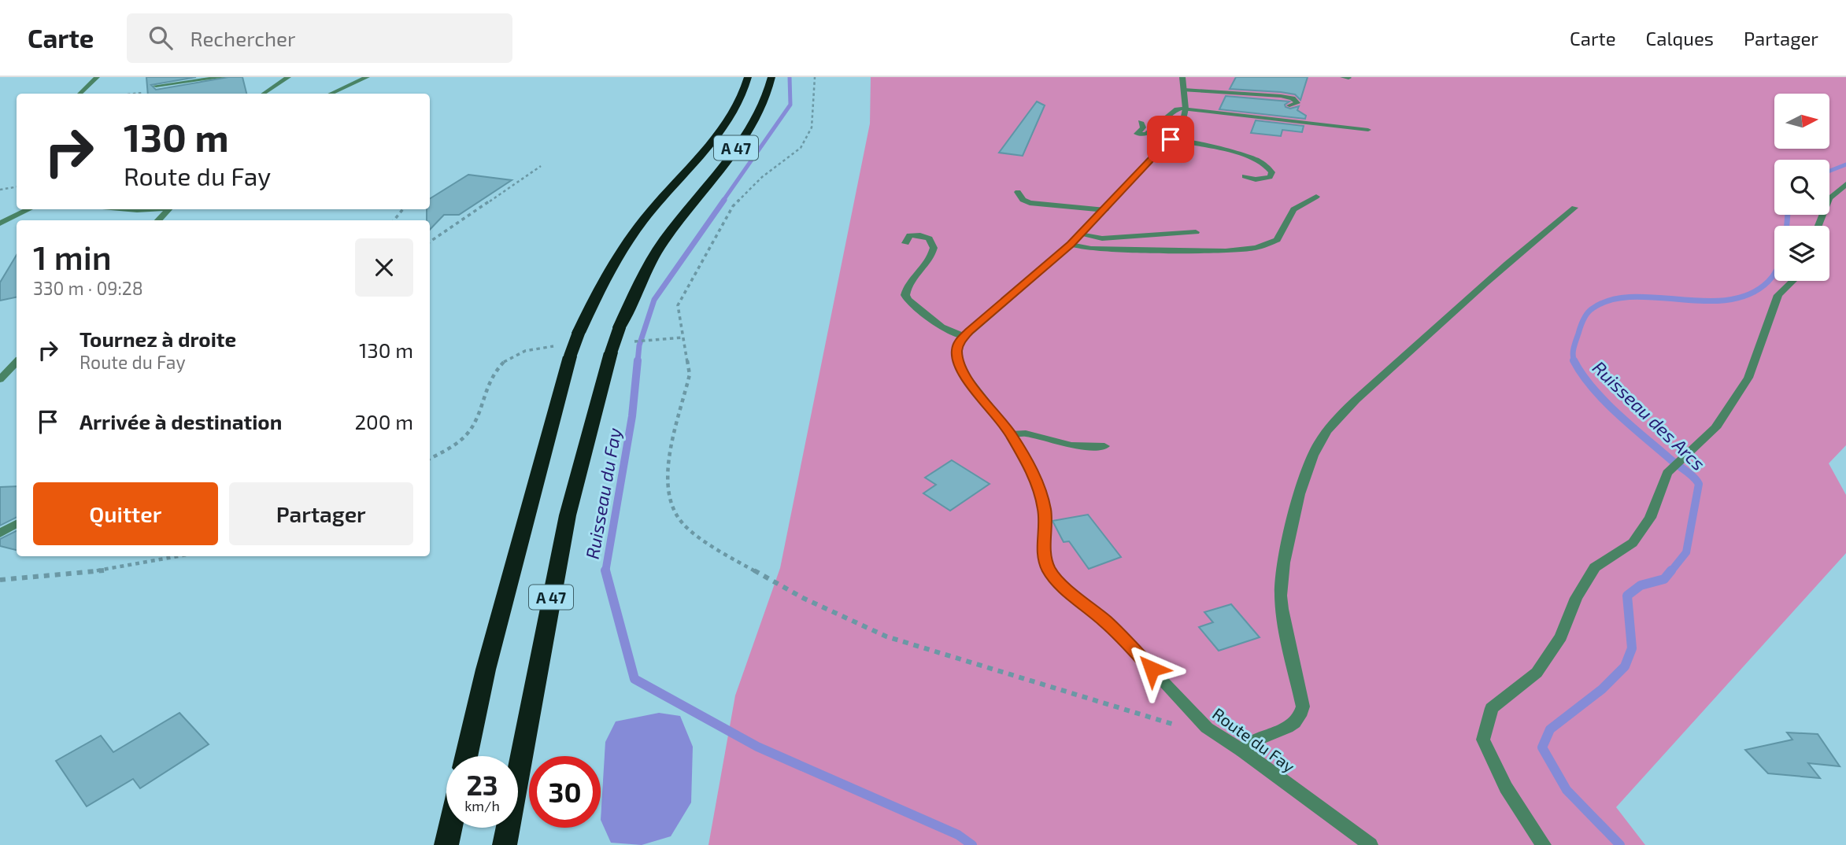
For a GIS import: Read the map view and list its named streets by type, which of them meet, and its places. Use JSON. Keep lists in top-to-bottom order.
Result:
{
  "streets": {
    "highway": ["A 47"],
    "street": ["Route du Fay"]
  },
  "water": ["Ruisseau des Arcs", "Ruisseau du Fay"],
  "north": "right",
  "page": {
    "header": "Carte",
    "search": "Rechercher",
    "nav": ["Carte", "Calques", "Partager"],
    "turn": ["130 m", "Route du Fay"],
    "heading": ["1 min", "330 m · 09:28"],
    "list": [
      {
        "name": "Tournez à droite",
        "note": "Route du Fay",
        "value": "130 m"
      },
      {
        "name": "Arrivée à destination",
        "value": "200 m"
      }
    ],
    "buttons": ["Quitter", "Partager"],
    "speed": "23 km/h",
    "limit": "30"
  }
}
